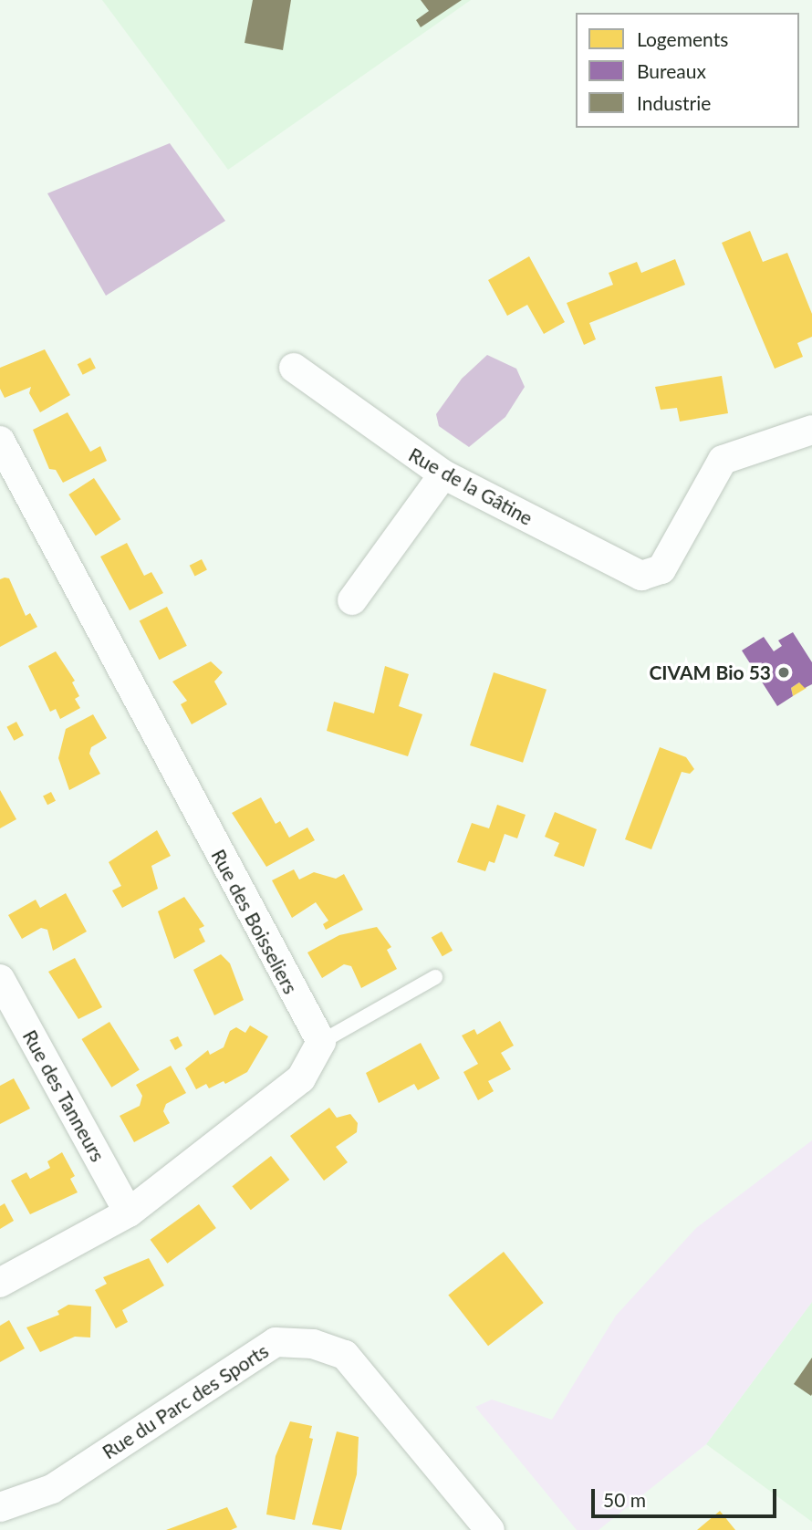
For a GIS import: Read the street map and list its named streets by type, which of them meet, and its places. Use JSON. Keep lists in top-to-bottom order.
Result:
{
  "streets": {
    "street": [
      "Rue de la Gâtine",
      "Rue des Boisseliers",
      "Rue des Tanneurs",
      "Rue du Parc des Sports"
    ]
  },
  "places": ["CIVAM Bio 53"],
  "legend": ["Logements", "Bureaux", "Industrie"],
  "scale_bar": "50 m"
}
